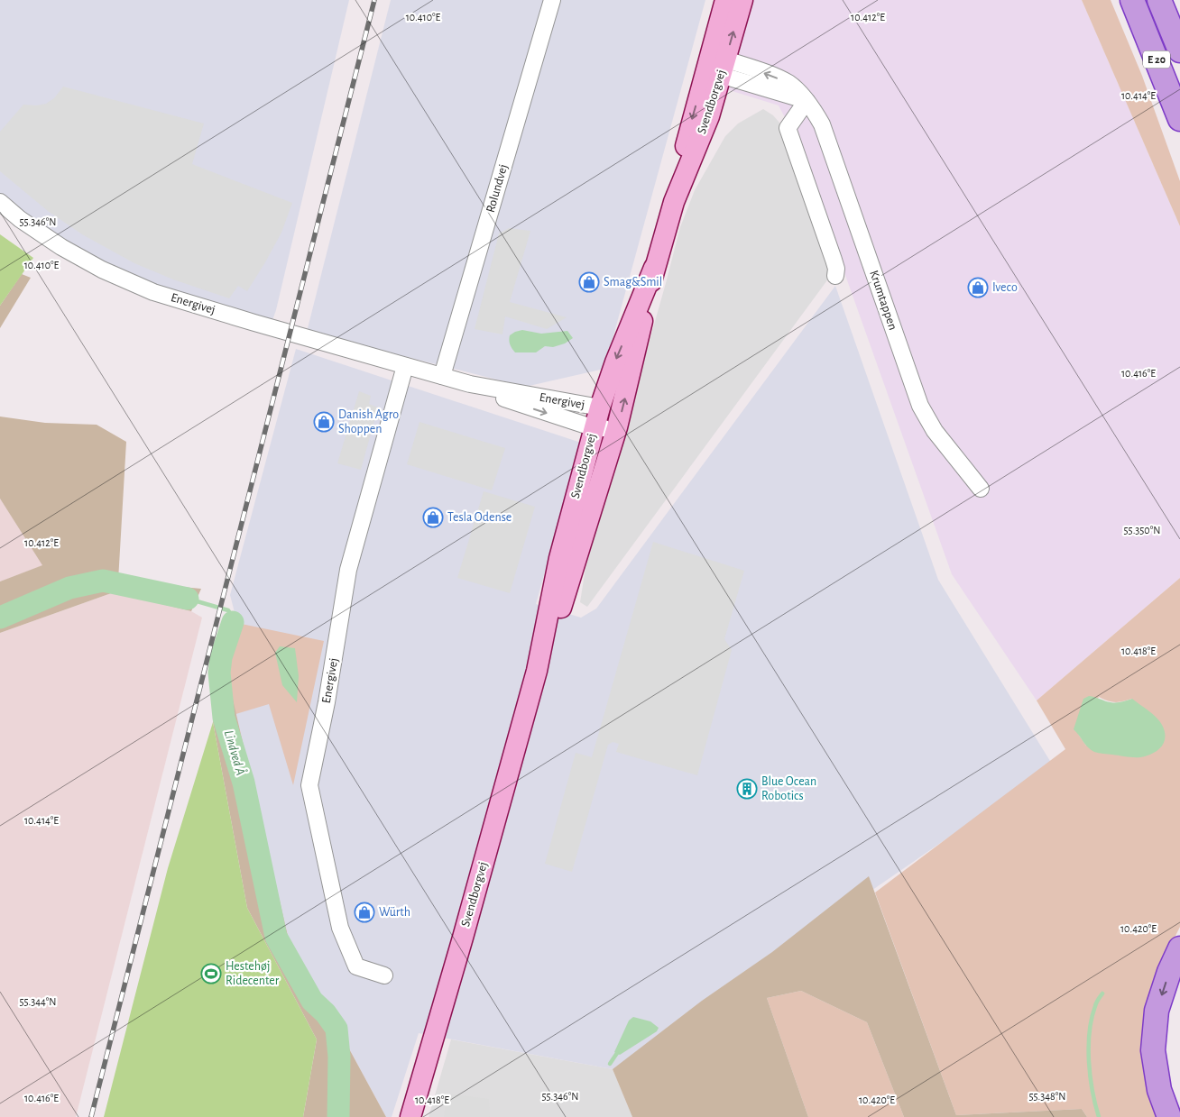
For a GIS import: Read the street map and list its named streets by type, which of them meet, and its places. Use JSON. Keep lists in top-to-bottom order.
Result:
{
  "streets": {
    "highway": ["E 20"],
    "main road": ["Svendborgvej"],
    "street": ["Rolundvej", "Krumtappen", "Energivej"]
  },
  "crossings": [
    ["Svendborgvej", "Energivej"],
    ["Rolundvej", "Energivej"]
  ],
  "water": ["Lindved Å"],
  "places": {
    "shop": [
      "Smag&Smil",
      "Iveco",
      "Danish Agro Shoppen",
      "Tesla Odense",
      "Würth"
    ],
    "building": ["Blue Ocean Robotics"],
    "sports": ["Hestehøj Ridecenter"]
  },
  "coordinates": [
    "10.410°E",
    "10.412°E",
    "10.414°E",
    "55.346°N",
    "10.416°E",
    "55.350°N",
    "10.418°E",
    "10.420°E",
    "55.344°N",
    "55.348°N"
  ]
}
